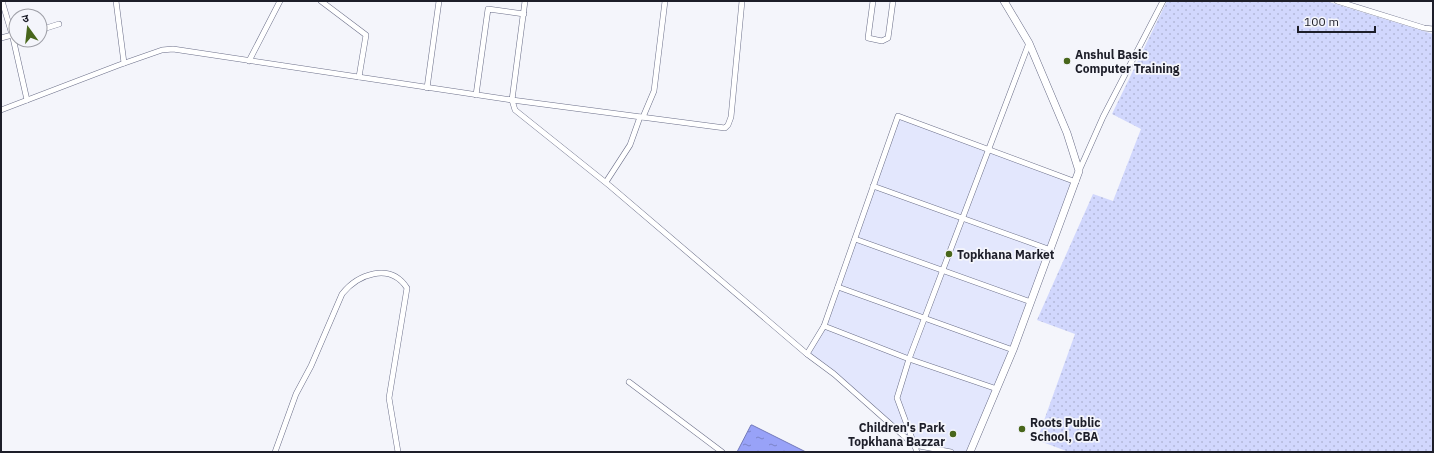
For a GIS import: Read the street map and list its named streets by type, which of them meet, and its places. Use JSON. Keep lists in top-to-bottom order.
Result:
{
  "places": [
    "Anshul Basic Computer Training",
    "Topkhana Market",
    "Roots Public School, CBA",
    "Children's Park Topkhana Bazzar"
  ],
  "scale_bar": "100 m",
  "north": "top"
}
